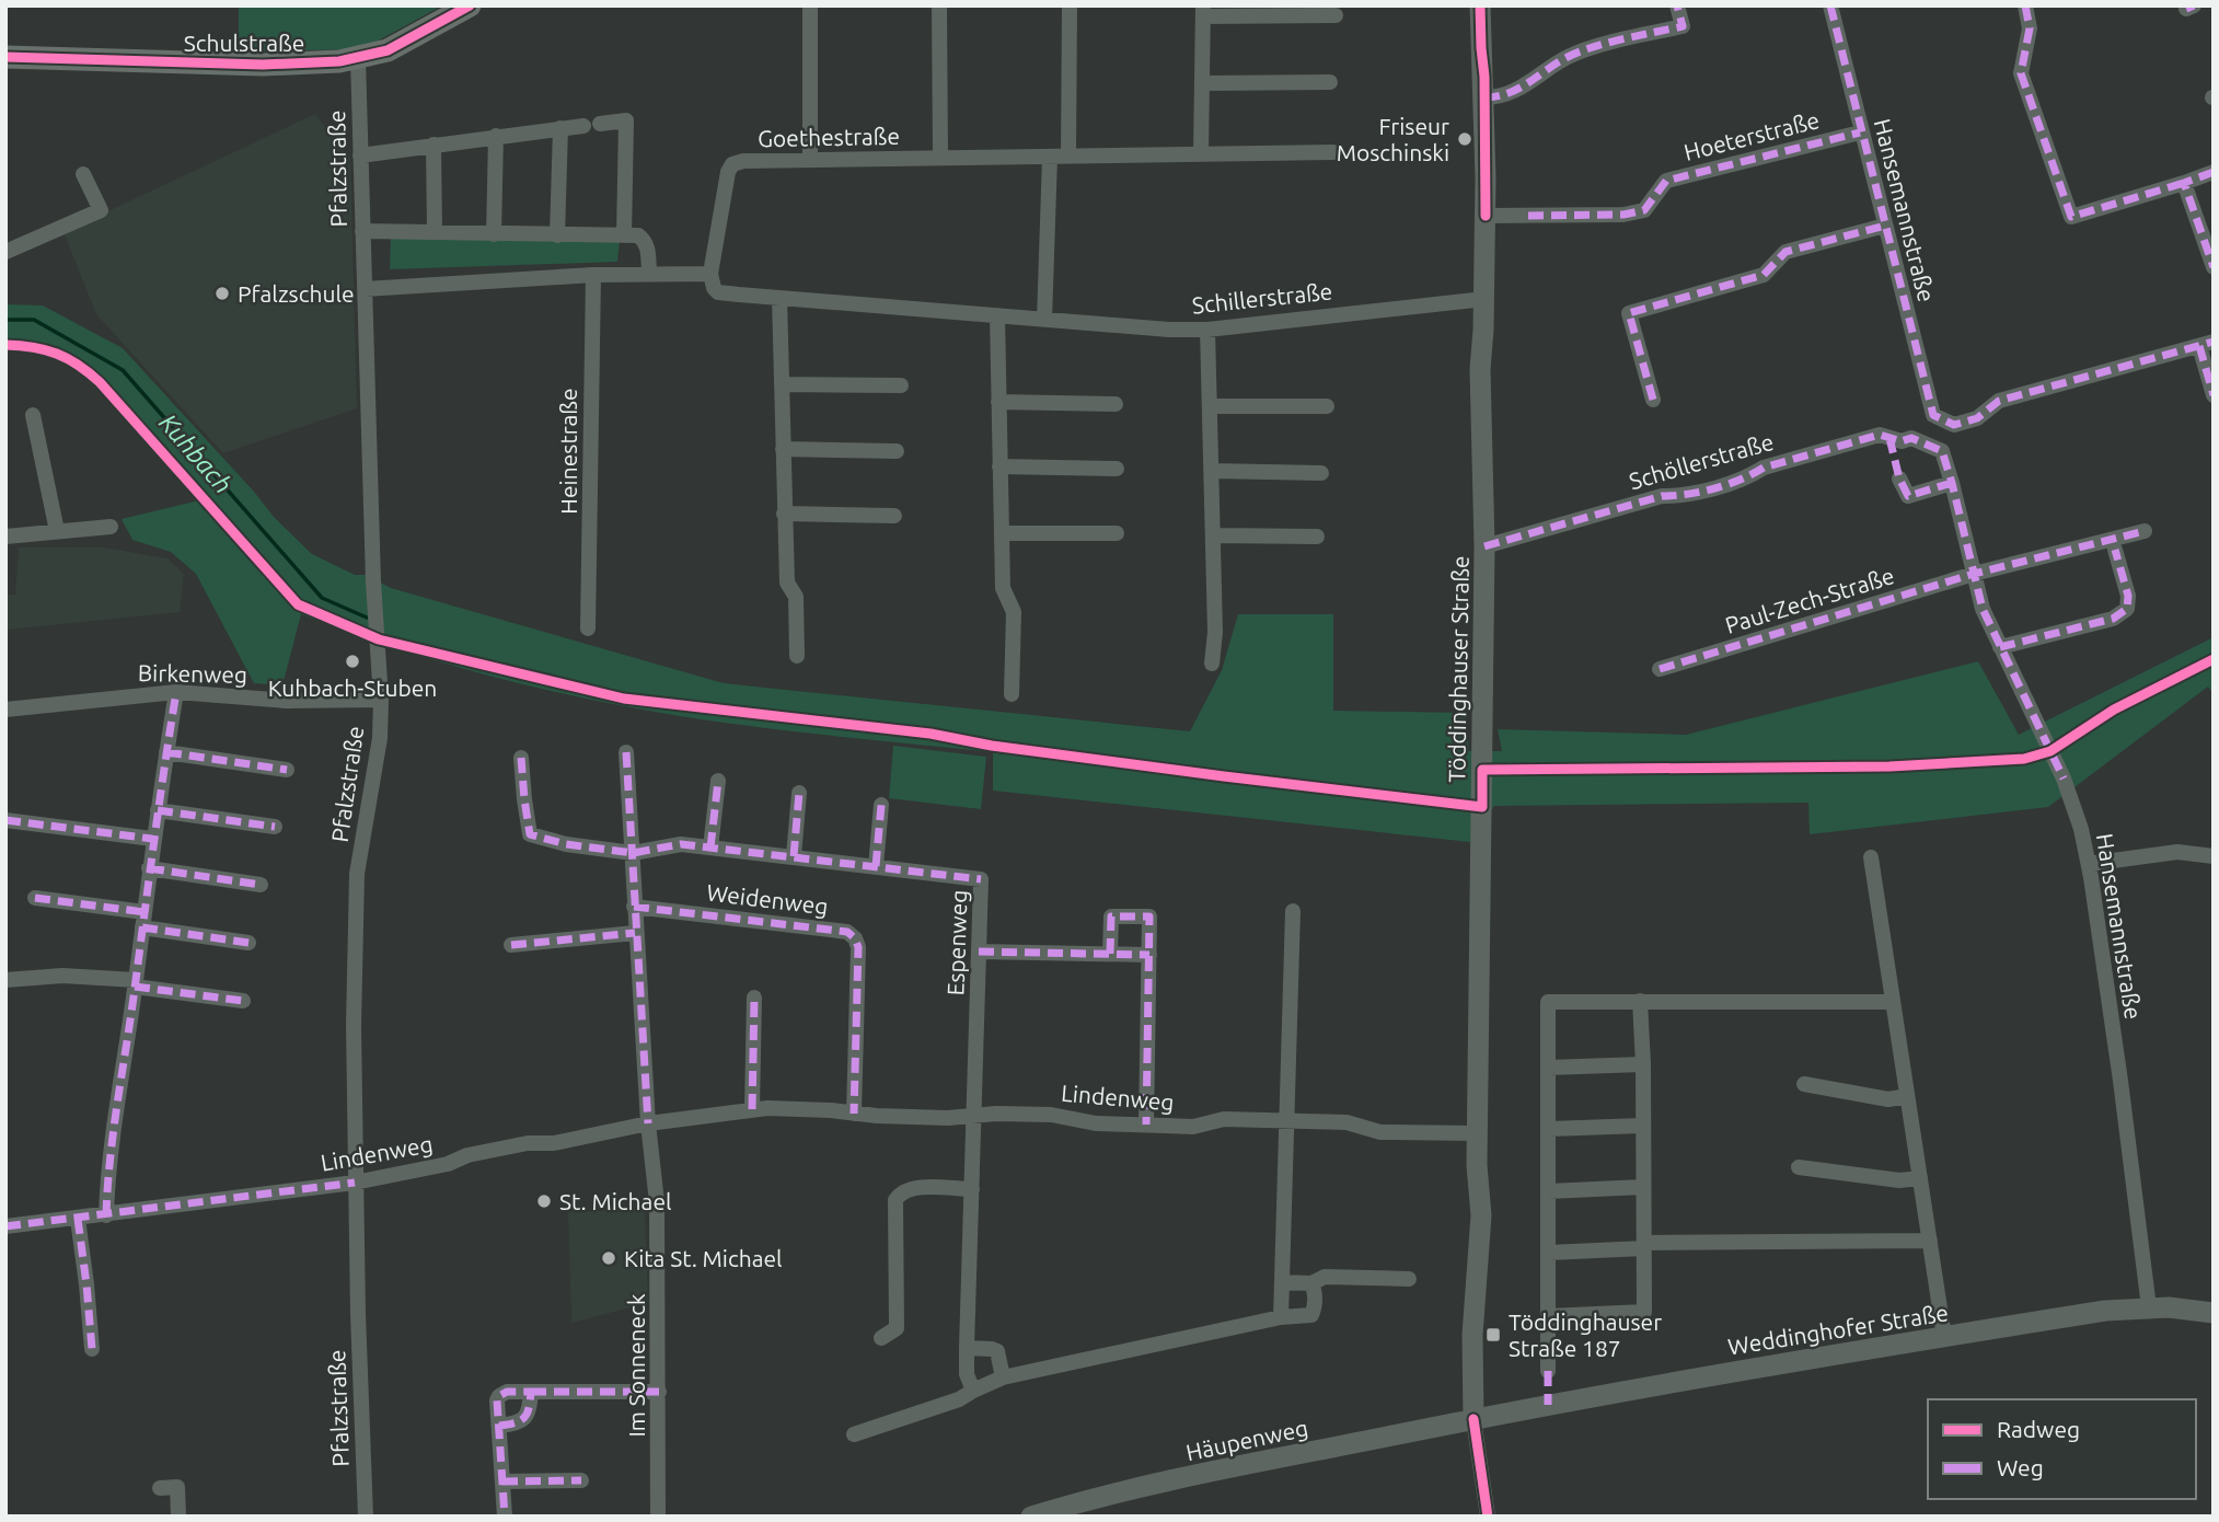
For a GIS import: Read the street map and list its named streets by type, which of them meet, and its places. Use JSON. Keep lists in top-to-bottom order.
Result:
{
  "streets": {
    "main road": ["Schulstraße"],
    "street": [
      "Hoeterstraße",
      "Goethestraße",
      "Pfalzstraße",
      "Hansemannstraße",
      "Schillerstraße",
      "Heinestraße",
      "Schöllerstraße",
      "Paul-Zech-Straße",
      "Töddinghauser Straße",
      "Birkenweg",
      "Weidenweg",
      "Espenweg",
      "Lindenweg",
      "Weddinghofer Straße",
      "Im Sonneneck",
      "Häupenweg"
    ]
  },
  "crossings": [
    ["Schulstraße", "Pfalzstraße"],
    ["Hoeterstraße", "Hansemannstraße"],
    ["Hoeterstraße", "Töddinghauser Straße"],
    ["Goethestraße", "Schillerstraße"],
    ["Pfalzstraße", "Birkenweg"],
    ["Pfalzstraße", "Lindenweg"],
    ["Hansemannstraße", "Schöllerstraße"],
    ["Hansemannstraße", "Paul-Zech-Straße"],
    ["Hansemannstraße", "Weddinghofer Straße"],
    ["Schillerstraße", "Töddinghauser Straße"],
    ["Schöllerstraße", "Töddinghauser Straße"],
    ["Töddinghauser Straße", "Lindenweg"],
    ["Töddinghauser Straße", "Weddinghofer Straße"],
    ["Töddinghauser Straße", "Häupenweg"],
    ["Weidenweg", "Lindenweg"],
    ["Espenweg", "Lindenweg"],
    ["Lindenweg", "Im Sonneneck"],
    ["Weddinghofer Straße", "Häupenweg"]
  ],
  "water": ["Kuhbach"],
  "places": {
    "other": [
      "Friseur Moschinski",
      "Pfalzschule",
      "Kuhbach-Stuben",
      "St. Michael",
      "Kita St. Michael"
    ],
    "transit": ["Töddinghauser Straße 187"]
  },
  "legend": ["Radweg", "Weg"]
}
